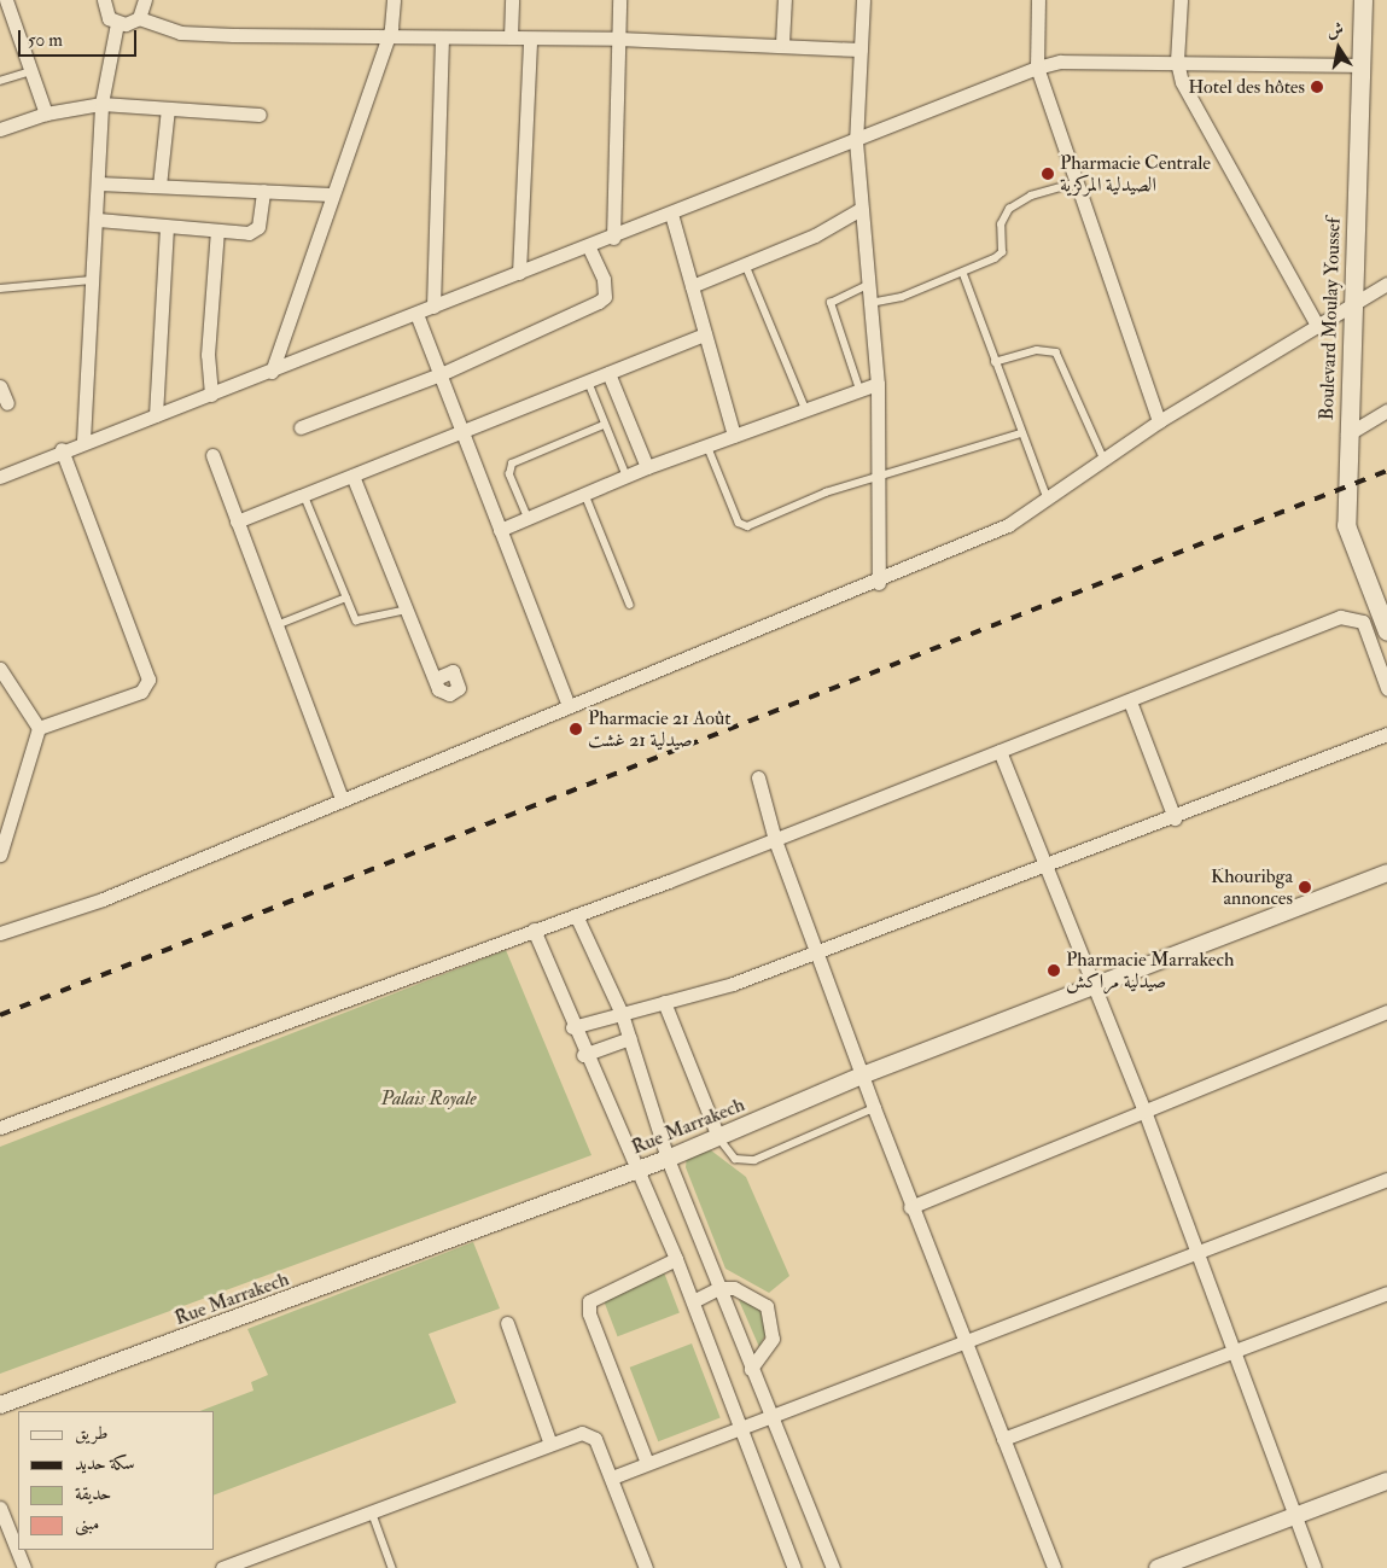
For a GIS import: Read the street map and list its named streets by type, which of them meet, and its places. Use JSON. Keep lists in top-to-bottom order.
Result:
{
  "streets": {
    "main road": ["Boulevard Moulay Youssef"],
    "street": ["Rue Marrakech"]
  },
  "parks": ["Palais Royale"],
  "places": [
    "Hotel des hôtes",
    "Pharmacie Centrale الصيدلية المركزية",
    "Pharmacie 21 Août صيدلية 21 غشت",
    "Khouribga annonces",
    "Pharmacie Marrakech صيدلية مراكش"
  ],
  "legend": [
    "طريق",
    "سكة حديد",
    "حديقة",
    "مبنى"
  ],
  "scale_bar": "50 m",
  "north": "top"
}
